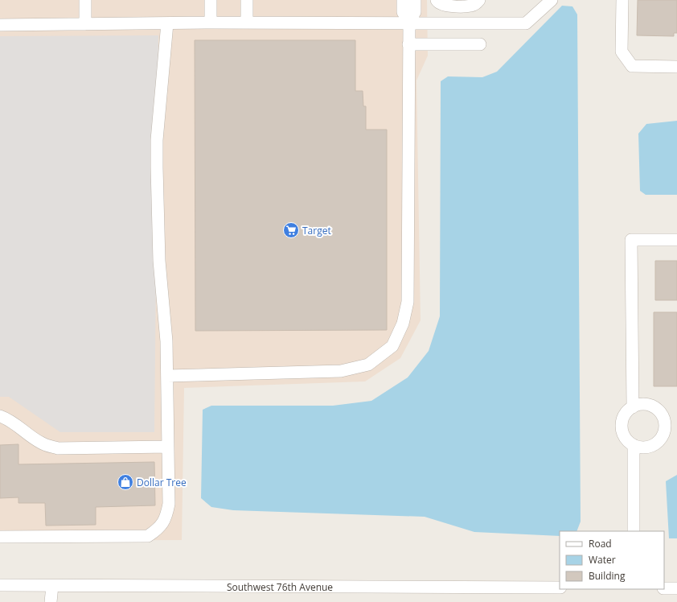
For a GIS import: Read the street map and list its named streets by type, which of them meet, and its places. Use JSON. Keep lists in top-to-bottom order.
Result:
{
  "streets": {
    "street": ["Southwest 76th Avenue"]
  },
  "places": {
    "supermarket": ["Target"],
    "shop": ["Dollar Tree"]
  },
  "legend": ["Road", "Water", "Building"]
}
